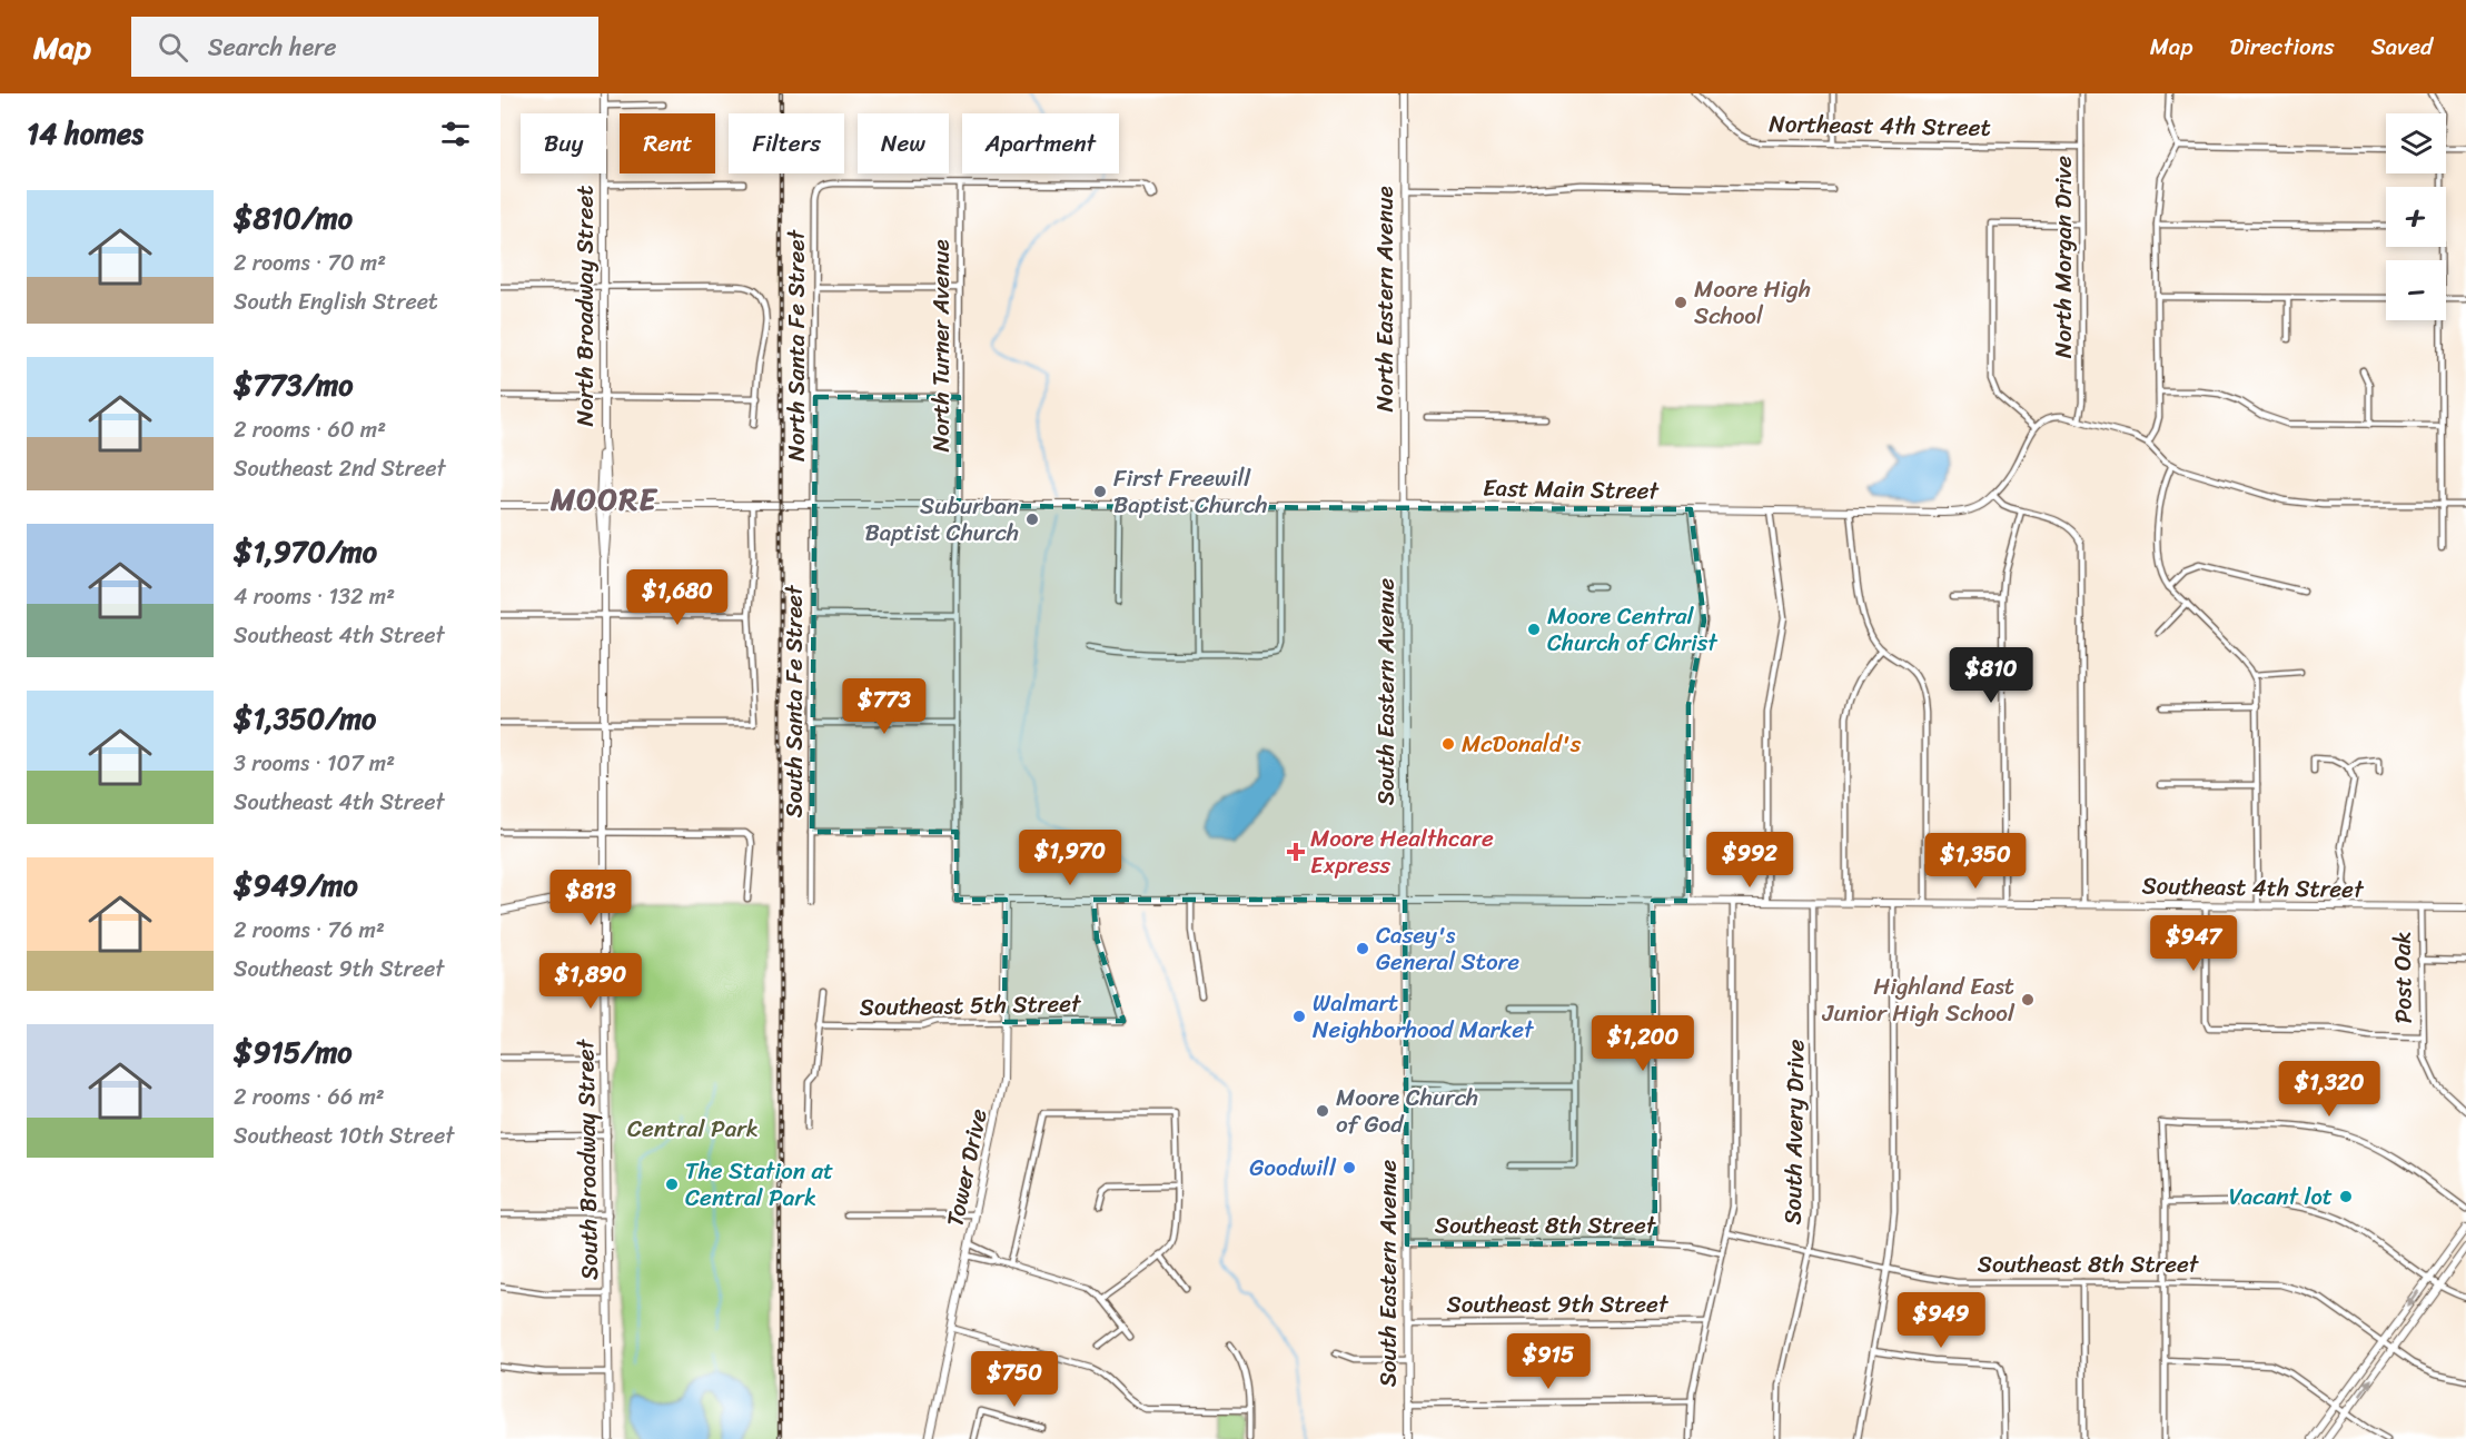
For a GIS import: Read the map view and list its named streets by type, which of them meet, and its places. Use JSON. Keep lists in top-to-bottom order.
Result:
{
  "streets": {
    "main road": [
      "North Eastern Avenue",
      "North Broadway Street",
      "East Main Street",
      "South Eastern Avenue",
      "Southeast 4th Street",
      "South Broadway Street",
      "Tower Drive"
    ],
    "street": [
      "Northeast 4th Street",
      "North Morgan Drive",
      "North Santa Fe Street",
      "North Turner Avenue",
      "South Santa Fe Street",
      "Post Oak",
      "Southeast 5th Street",
      "South Avery Drive",
      "Southeast 8th Street",
      "Southeast 9th Street"
    ]
  },
  "crossings": [
    ["Northeast 4th Street", "North Morgan Drive"],
    ["North Eastern Avenue", "East Main Street"],
    ["North Eastern Avenue", "South Eastern Avenue"],
    ["North Broadway Street", "East Main Street"],
    ["North Broadway Street", "South Broadway Street"],
    ["North Santa Fe Street", "North Turner Avenue"],
    ["North Santa Fe Street", "East Main Street"],
    ["North Santa Fe Street", "South Santa Fe Street"],
    ["North Turner Avenue", "East Main Street"],
    ["North Turner Avenue", "Southeast 4th Street"],
    ["East Main Street", "South Eastern Avenue"],
    ["East Main Street", "South Santa Fe Street"],
    ["East Main Street", "South Broadway Street"],
    ["South Eastern Avenue", "Southeast 4th Street"],
    ["South Eastern Avenue", "Southeast 8th Street"],
    ["South Eastern Avenue", "Southeast 9th Street"],
    ["Southeast 4th Street", "Post Oak"],
    ["Southeast 4th Street", "Southeast 5th Street"],
    ["Southeast 4th Street", "South Avery Drive"],
    ["Southeast 4th Street", "Tower Drive"],
    ["Southeast 5th Street", "Tower Drive"],
    ["South Avery Drive", "Southeast 8th Street"]
  ],
  "districts": ["MOORE"],
  "parks": ["Central Park"],
  "places": {
    "other": [
      "Moore High School",
      "First Freewill Baptist Church",
      "Suburban Baptist Church",
      "Moore Central Church of Christ",
      "McDonald's",
      "Casey's General Store",
      "Highland East Junior High School",
      "Walmart Neighborhood Market",
      "Moore Church of God",
      "Goodwill",
      "The Station at Central Park",
      "Vacant lot"
    ],
    "health": ["Moore Healthcare Express"]
  },
  "page": {
    "header": "Map",
    "search": "Search here",
    "nav": ["Map", "Directions", "Saved"],
    "heading": "14 homes",
    "map_buttons": ["+", "−"],
    "chip": [
      "Buy",
      "Rent",
      "Filters",
      "New",
      "Apartment"
    ],
    "list": [
      {
        "name": "$810/mo",
        "note": "2 rooms · 70 m² · South English Street"
      },
      {
        "name": "$773/mo",
        "note": "2 rooms · 60 m² · Southeast 2nd Street"
      },
      {
        "name": "$1,970/mo",
        "note": "4 rooms · 132 m² · Southeast 4th Street"
      },
      {
        "name": "$1,350/mo",
        "note": "3 rooms · 107 m² · Southeast 4th Street"
      },
      {
        "name": "$949/mo",
        "note": "2 rooms · 76 m² · Southeast 9th Street"
      },
      {
        "name": "$915/mo",
        "note": "2 rooms · 66 m² · Southeast 10th Street"
      }
    ],
    "price": [
      "$1,680",
      "$810",
      "$773",
      "$1,970",
      "$992",
      "$1,350",
      "$813",
      "$947",
      "$1,890",
      "$1,200",
      "$1,320",
      "$949",
      "$915",
      "$750"
    ]
  }
}
